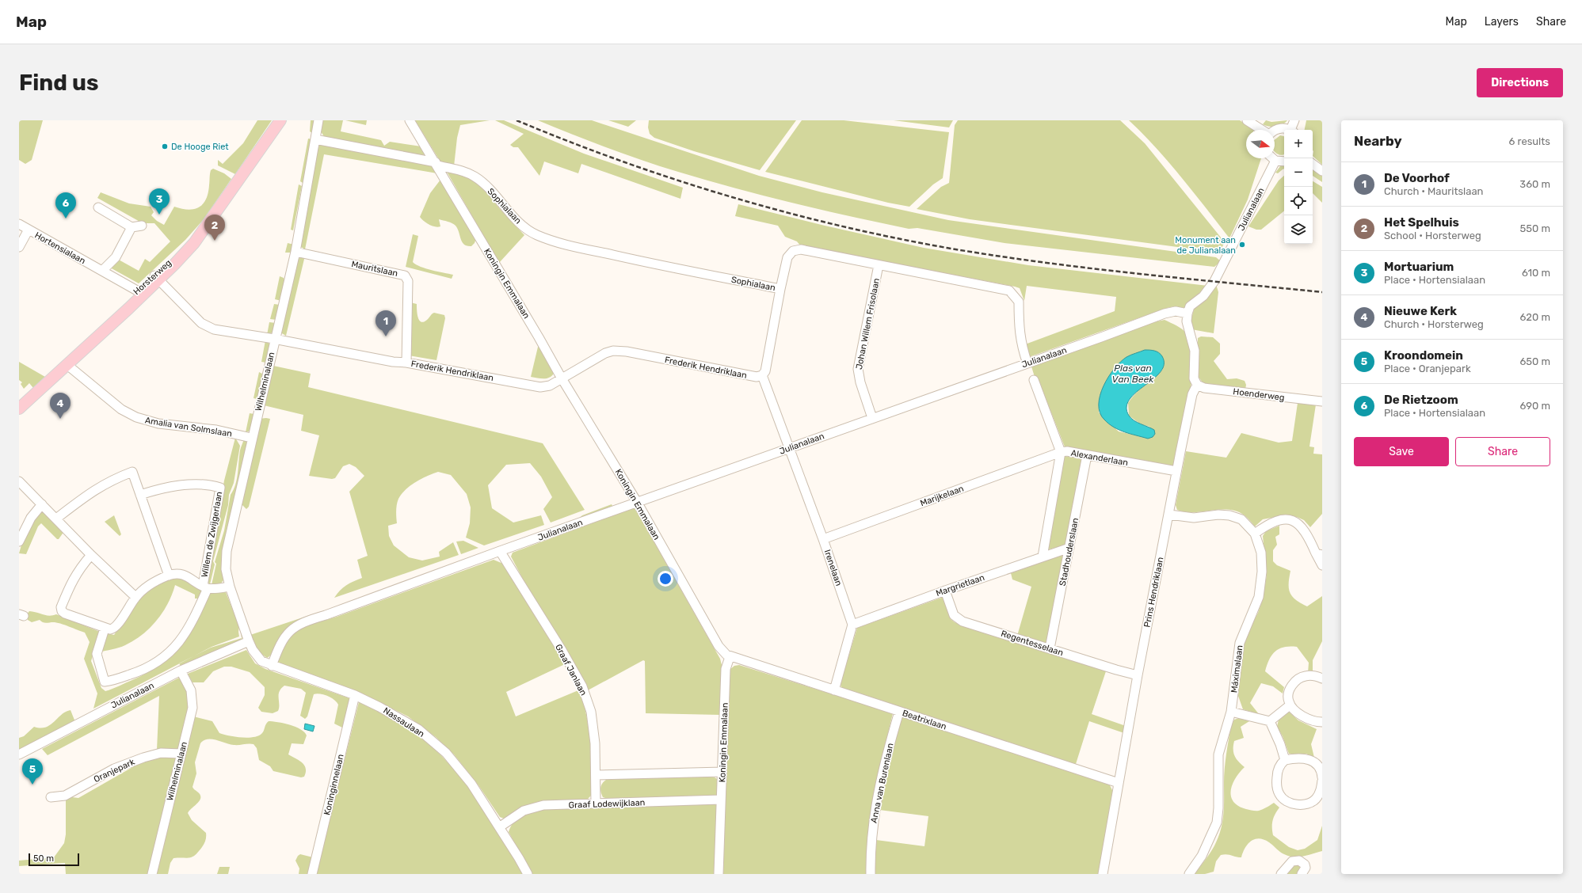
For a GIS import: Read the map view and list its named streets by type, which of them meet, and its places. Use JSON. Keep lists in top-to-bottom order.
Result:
{
  "streets": {
    "main road": ["Horsterweg"],
    "street": [
      "Sophialaan",
      "Julianalaan",
      "Hortensialaan",
      "Mauritslaan",
      "Koningin Emmalaan",
      "Johan Willem Frisolaan",
      "Frederik Hendriklaan",
      "Wilhelminalaan",
      "Hoenderweg",
      "Amalia van Solmslaan",
      "Alexanderlaan",
      "Marijkelaan",
      "Willem de Zwijgerlaan",
      "Stadhouderslaan",
      "Irenelaan",
      "Margrietlaan",
      "Prins Hendriklaan",
      "Regentesselaan",
      "Máximalaan",
      "Graaf Janlaan",
      "Beatrixlaan",
      "Nassaulaan",
      "Oranjepark",
      "Anna van Burenlaan",
      "Koninginnelaan",
      "Graaf Lodewijklaan"
    ]
  },
  "crossings": [
    ["Sophialaan", "Julianalaan"],
    ["Sophialaan", "Koningin Emmalaan"],
    ["Sophialaan", "Johan Willem Frisolaan"],
    ["Julianalaan", "Koningin Emmalaan"],
    ["Julianalaan", "Johan Willem Frisolaan"],
    ["Julianalaan", "Wilhelminalaan"],
    ["Julianalaan", "Irenelaan"],
    ["Julianalaan", "Graaf Janlaan"],
    ["Julianalaan", "Nassaulaan"],
    ["Hortensialaan", "Horsterweg"],
    ["Mauritslaan", "Frederik Hendriklaan"],
    ["Mauritslaan", "Wilhelminalaan"],
    ["Horsterweg", "Frederik Hendriklaan"],
    ["Horsterweg", "Amalia van Solmslaan"],
    ["Koningin Emmalaan", "Frederik Hendriklaan"],
    ["Koningin Emmalaan", "Beatrixlaan"],
    ["Koningin Emmalaan", "Graaf Lodewijklaan"],
    ["Frederik Hendriklaan", "Wilhelminalaan"],
    ["Frederik Hendriklaan", "Irenelaan"],
    ["Wilhelminalaan", "Amalia van Solmslaan"],
    ["Wilhelminalaan", "Nassaulaan"],
    ["Wilhelminalaan", "Oranjepark"],
    ["Hoenderweg", "Prins Hendriklaan"],
    ["Alexanderlaan", "Marijkelaan"],
    ["Alexanderlaan", "Stadhouderslaan"],
    ["Alexanderlaan", "Prins Hendriklaan"],
    ["Marijkelaan", "Irenelaan"],
    ["Stadhouderslaan", "Margrietlaan"],
    ["Stadhouderslaan", "Regentesselaan"],
    ["Irenelaan", "Margrietlaan"],
    ["Margrietlaan", "Regentesselaan"],
    ["Prins Hendriklaan", "Regentesselaan"],
    ["Prins Hendriklaan", "Máximalaan"],
    ["Prins Hendriklaan", "Beatrixlaan"],
    ["Graaf Janlaan", "Graaf Lodewijklaan"],
    ["Beatrixlaan", "Anna van Burenlaan"],
    ["Nassaulaan", "Koninginnelaan"],
    ["Nassaulaan", "Graaf Lodewijklaan"]
  ],
  "water": ["Plas van Van Beek"],
  "places": ["De Hooge Riet", "Monument aan de Julianalaan"],
  "scale_bar": "50 m",
  "north": "right",
  "page": {
    "header": "Map",
    "nav": ["Map", "Layers", "Share"],
    "buttons": [
      "Directions",
      ["Save", "Share"]
    ],
    "title": "Find us",
    "heading": ["Nearby", "6 results"],
    "map_buttons": ["+", "−"],
    "list": [
      {
        "mark": "1",
        "name": "De Voorhof",
        "note": "Church · Mauritslaan",
        "value": "360 m"
      },
      {
        "mark": "2",
        "name": "Het Spelhuis",
        "note": "School · Horsterweg",
        "value": "550 m"
      },
      {
        "mark": "3",
        "name": "Mortuarium",
        "note": "Place · Hortensialaan",
        "value": "610 m"
      },
      {
        "mark": "4",
        "name": "Nieuwe Kerk",
        "note": "Church · Horsterweg",
        "value": "620 m"
      },
      {
        "mark": "5",
        "name": "Kroondomein",
        "note": "Place · Oranjepark",
        "value": "650 m"
      },
      {
        "mark": "6",
        "name": "De Rietzoom",
        "note": "Place · Hortensialaan",
        "value": "690 m"
      }
    ],
    "pins": [
      "3",
      "6",
      "2",
      "1",
      "4",
      "5"
    ],
    "scale": "50 m"
  }
}
